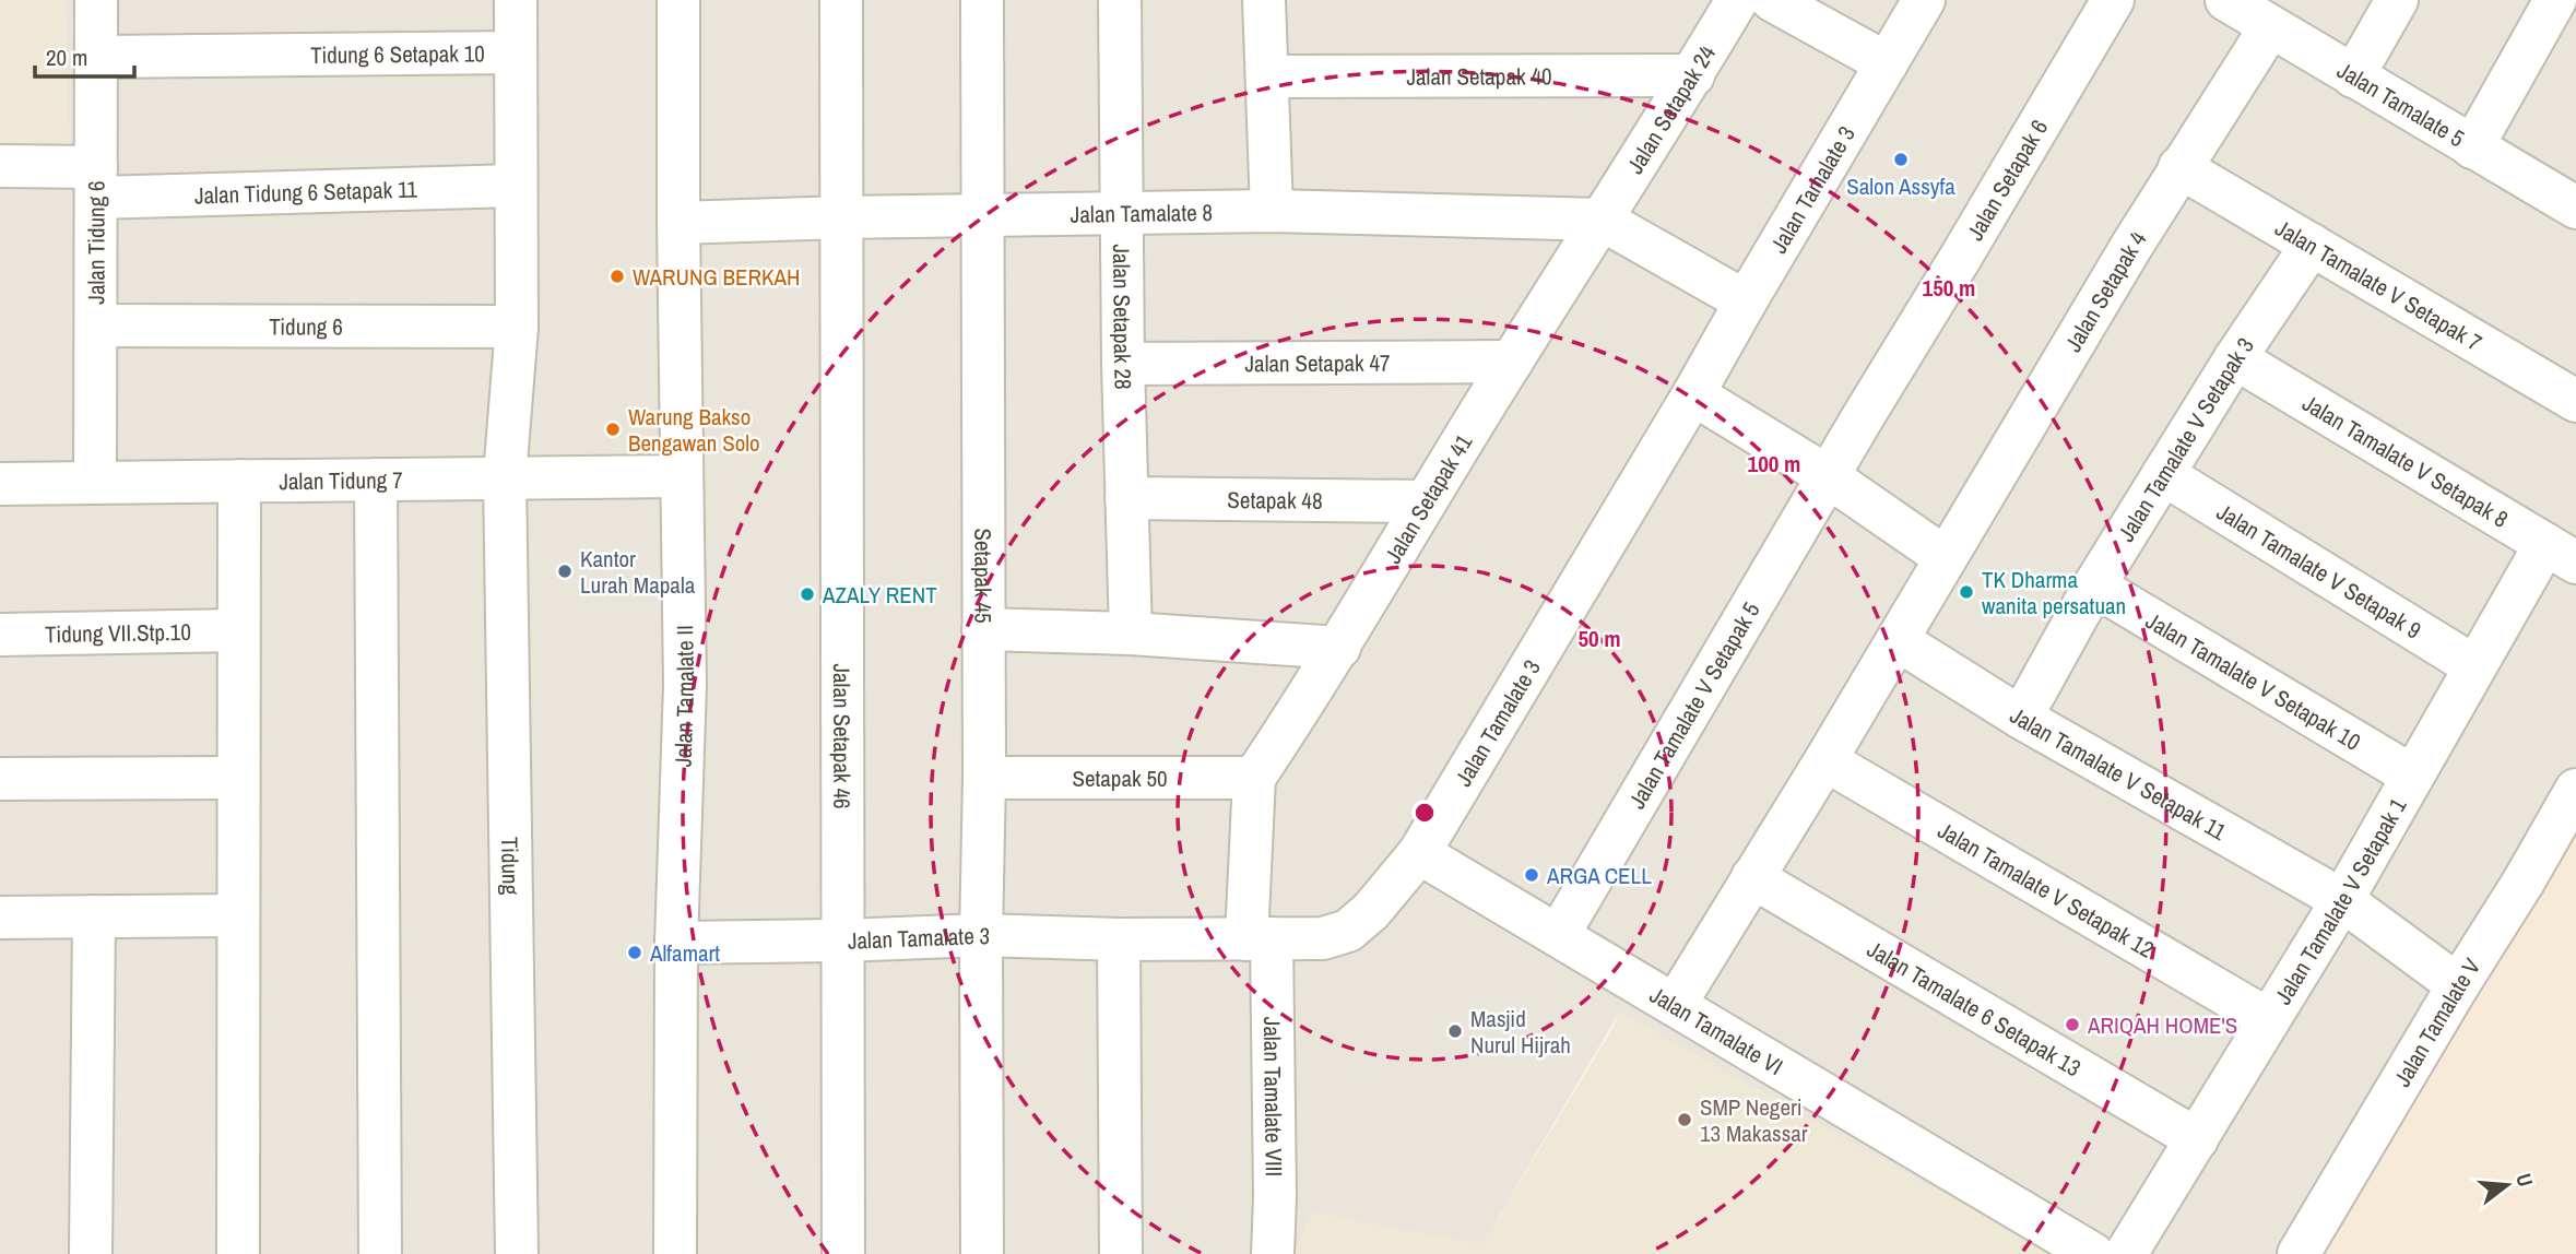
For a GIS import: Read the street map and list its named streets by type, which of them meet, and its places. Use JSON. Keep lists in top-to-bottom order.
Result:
{
  "streets": {
    "street": [
      "Tidung 6 Setapak 10",
      "Jalan Setapak 40",
      "Jalan Tamalate 5",
      "Jalan Setapak 24",
      "Jalan Setapak 6",
      "Jalan Tamalate 3",
      "Jalan Tidung 6 Setapak 11",
      "Jalan Tamalate 8",
      "Jalan Tidung 6",
      "Jalan Tamalate V Setapak 7",
      "Jalan Setapak 4",
      "Jalan Setapak 28",
      "Tidung 6",
      "Jalan Setapak 47",
      "Jalan Tamalate V Setapak 3",
      "Jalan Tamalate V Setapak 8",
      "Jalan Tidung 7",
      "Setapak 48",
      "Jalan Setapak 41",
      "Jalan Tamalate V Setapak 9",
      "Setapak 45",
      "Tidung VII.Stp.10",
      "Jalan Tamalate V Setapak 10",
      "Jalan Tamalate II",
      "Jalan Tamalate V Setapak 5",
      "Jalan Setapak 46",
      "Jalan Tamalate V Setapak 11",
      "Setapak 50",
      "Tidung",
      "Jalan Tamalate V Setapak 12",
      "Jalan Tamalate V Setapak 1",
      "Jalan Tamalate 6 Setapak 13",
      "Jalan Tamalate V",
      "Jalan Tamalate VI",
      "Jalan Tamalate VIII"
    ]
  },
  "crossings": [
    ["Tidung 6 Setapak 10", "Jalan Tidung 6"],
    ["Tidung 6 Setapak 10", "Tidung"],
    ["Jalan Setapak 40", "Jalan Setapak 24"],
    ["Jalan Tamalate 5", "Jalan Setapak 4"],
    ["Jalan Setapak 24", "Jalan Tamalate 8"],
    ["Jalan Setapak 24", "Jalan Setapak 41"],
    ["Jalan Setapak 6", "Jalan Tamalate V Setapak 5"],
    ["Jalan Tamalate 3", "Setapak 45"],
    ["Jalan Tamalate 3", "Jalan Tamalate II"],
    ["Jalan Tamalate 3", "Jalan Setapak 46"],
    ["Jalan Tamalate 3", "Jalan Tamalate VI"],
    ["Jalan Tamalate 3", "Jalan Tamalate VIII"],
    ["Jalan Tidung 6 Setapak 11", "Jalan Tidung 6"],
    ["Jalan Tidung 6 Setapak 11", "Tidung"],
    ["Jalan Tamalate 8", "Jalan Setapak 28"],
    ["Jalan Tamalate 8", "Jalan Setapak 41"],
    ["Jalan Tamalate 8", "Setapak 45"],
    ["Jalan Tamalate 8", "Jalan Tamalate II"],
    ["Jalan Tamalate 8", "Jalan Setapak 46"],
    ["Jalan Tidung 6", "Tidung 6"],
    ["Jalan Tidung 6", "Jalan Tidung 7"],
    ["Jalan Tamalate V Setapak 7", "Jalan Setapak 4"],
    ["Jalan Tamalate V Setapak 7", "Jalan Tamalate V Setapak 3"],
    ["Jalan Setapak 4", "Jalan Tamalate V Setapak 11"],
    ["Jalan Setapak 4", "Jalan Tamalate V Setapak 12"],
    ["Jalan Setapak 4", "Jalan Tamalate 6 Setapak 13"],
    ["Jalan Setapak 4", "Jalan Tamalate VI"],
    ["Jalan Setapak 28", "Jalan Setapak 47"],
    ["Jalan Setapak 28", "Setapak 48"],
    ["Tidung 6", "Tidung"],
    ["Jalan Setapak 47", "Jalan Setapak 41"],
    ["Jalan Tamalate V Setapak 3", "Jalan Tamalate V Setapak 8"],
    ["Jalan Tamalate V Setapak 3", "Jalan Tamalate V Setapak 9"],
    ["Jalan Tamalate V Setapak 3", "Jalan Tamalate V Setapak 10"],
    ["Jalan Tamalate V Setapak 3", "Jalan Tamalate V Setapak 11"],
    ["Jalan Tamalate V Setapak 8", "Jalan Tamalate V Setapak 1"],
    ["Jalan Tidung 7", "Jalan Tamalate II"],
    ["Jalan Tidung 7", "Tidung"],
    ["Setapak 48", "Jalan Setapak 41"],
    ["Jalan Setapak 41", "Setapak 50"],
    ["Jalan Setapak 41", "Jalan Tamalate VIII"],
    ["Jalan Tamalate V Setapak 9", "Jalan Tamalate V Setapak 1"],
    ["Setapak 45", "Setapak 50"],
    ["Jalan Tamalate V Setapak 10", "Jalan Tamalate V Setapak 1"],
    ["Jalan Tamalate V Setapak 5", "Jalan Tamalate VI"],
    ["Jalan Tamalate V Setapak 11", "Jalan Tamalate V Setapak 1"],
    ["Jalan Tamalate V Setapak 11", "Jalan Tamalate V"],
    ["Setapak 50", "Jalan Tamalate VIII"],
    ["Jalan Tamalate V Setapak 12", "Jalan Tamalate V Setapak 1"],
    ["Jalan Tamalate V Setapak 1", "Jalan Tamalate 6 Setapak 13"]
  ],
  "places": [
    "Salon Assyfa",
    "WARUNG BERKAH",
    "Warung Bakso Bengawan Solo",
    "Kantor Lurah Mapala",
    "TK Dharma wanita persatuan",
    "AZALY RENT",
    "ARGA CELL",
    "Alfamart",
    "ARIQAH HOME'S",
    "Masjid Nurul Hijrah",
    "SMP Negeri 13 Makassar"
  ],
  "scale_bar": "20 m",
  "north": "right",
  "rings": ["150 m", "100 m", "50 m"]
}
